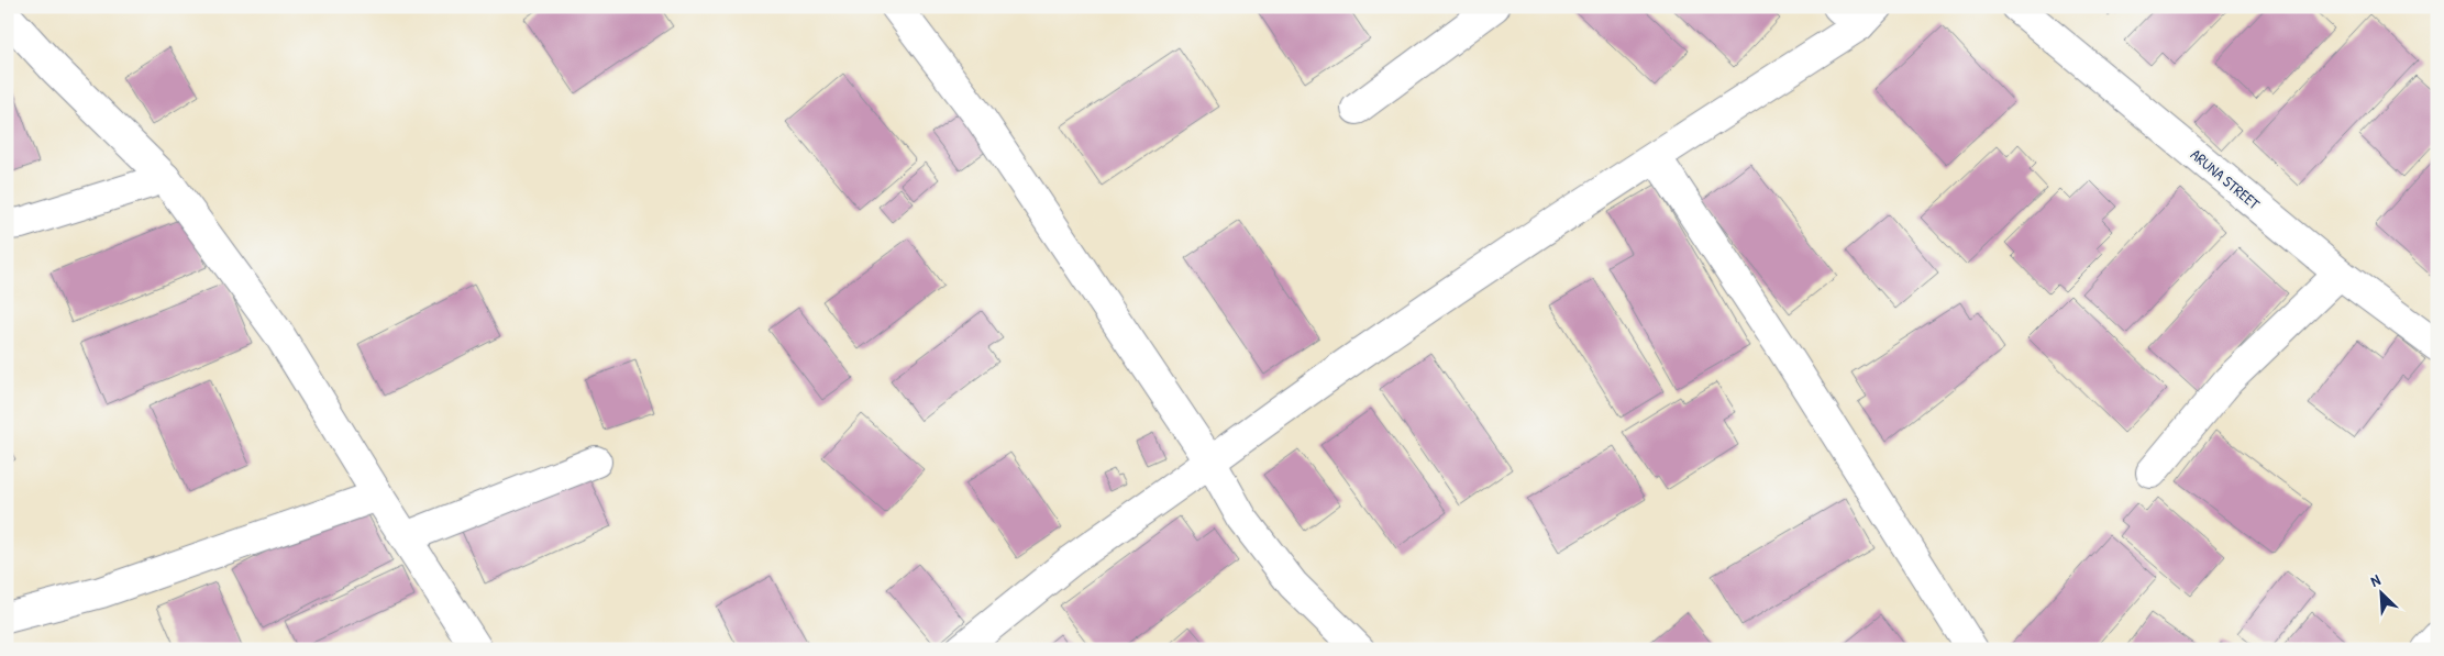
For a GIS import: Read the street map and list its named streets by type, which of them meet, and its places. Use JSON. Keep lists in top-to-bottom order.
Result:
{
  "streets": {
    "street": ["ARUNA STREET"]
  },
  "north": "top left"
}
